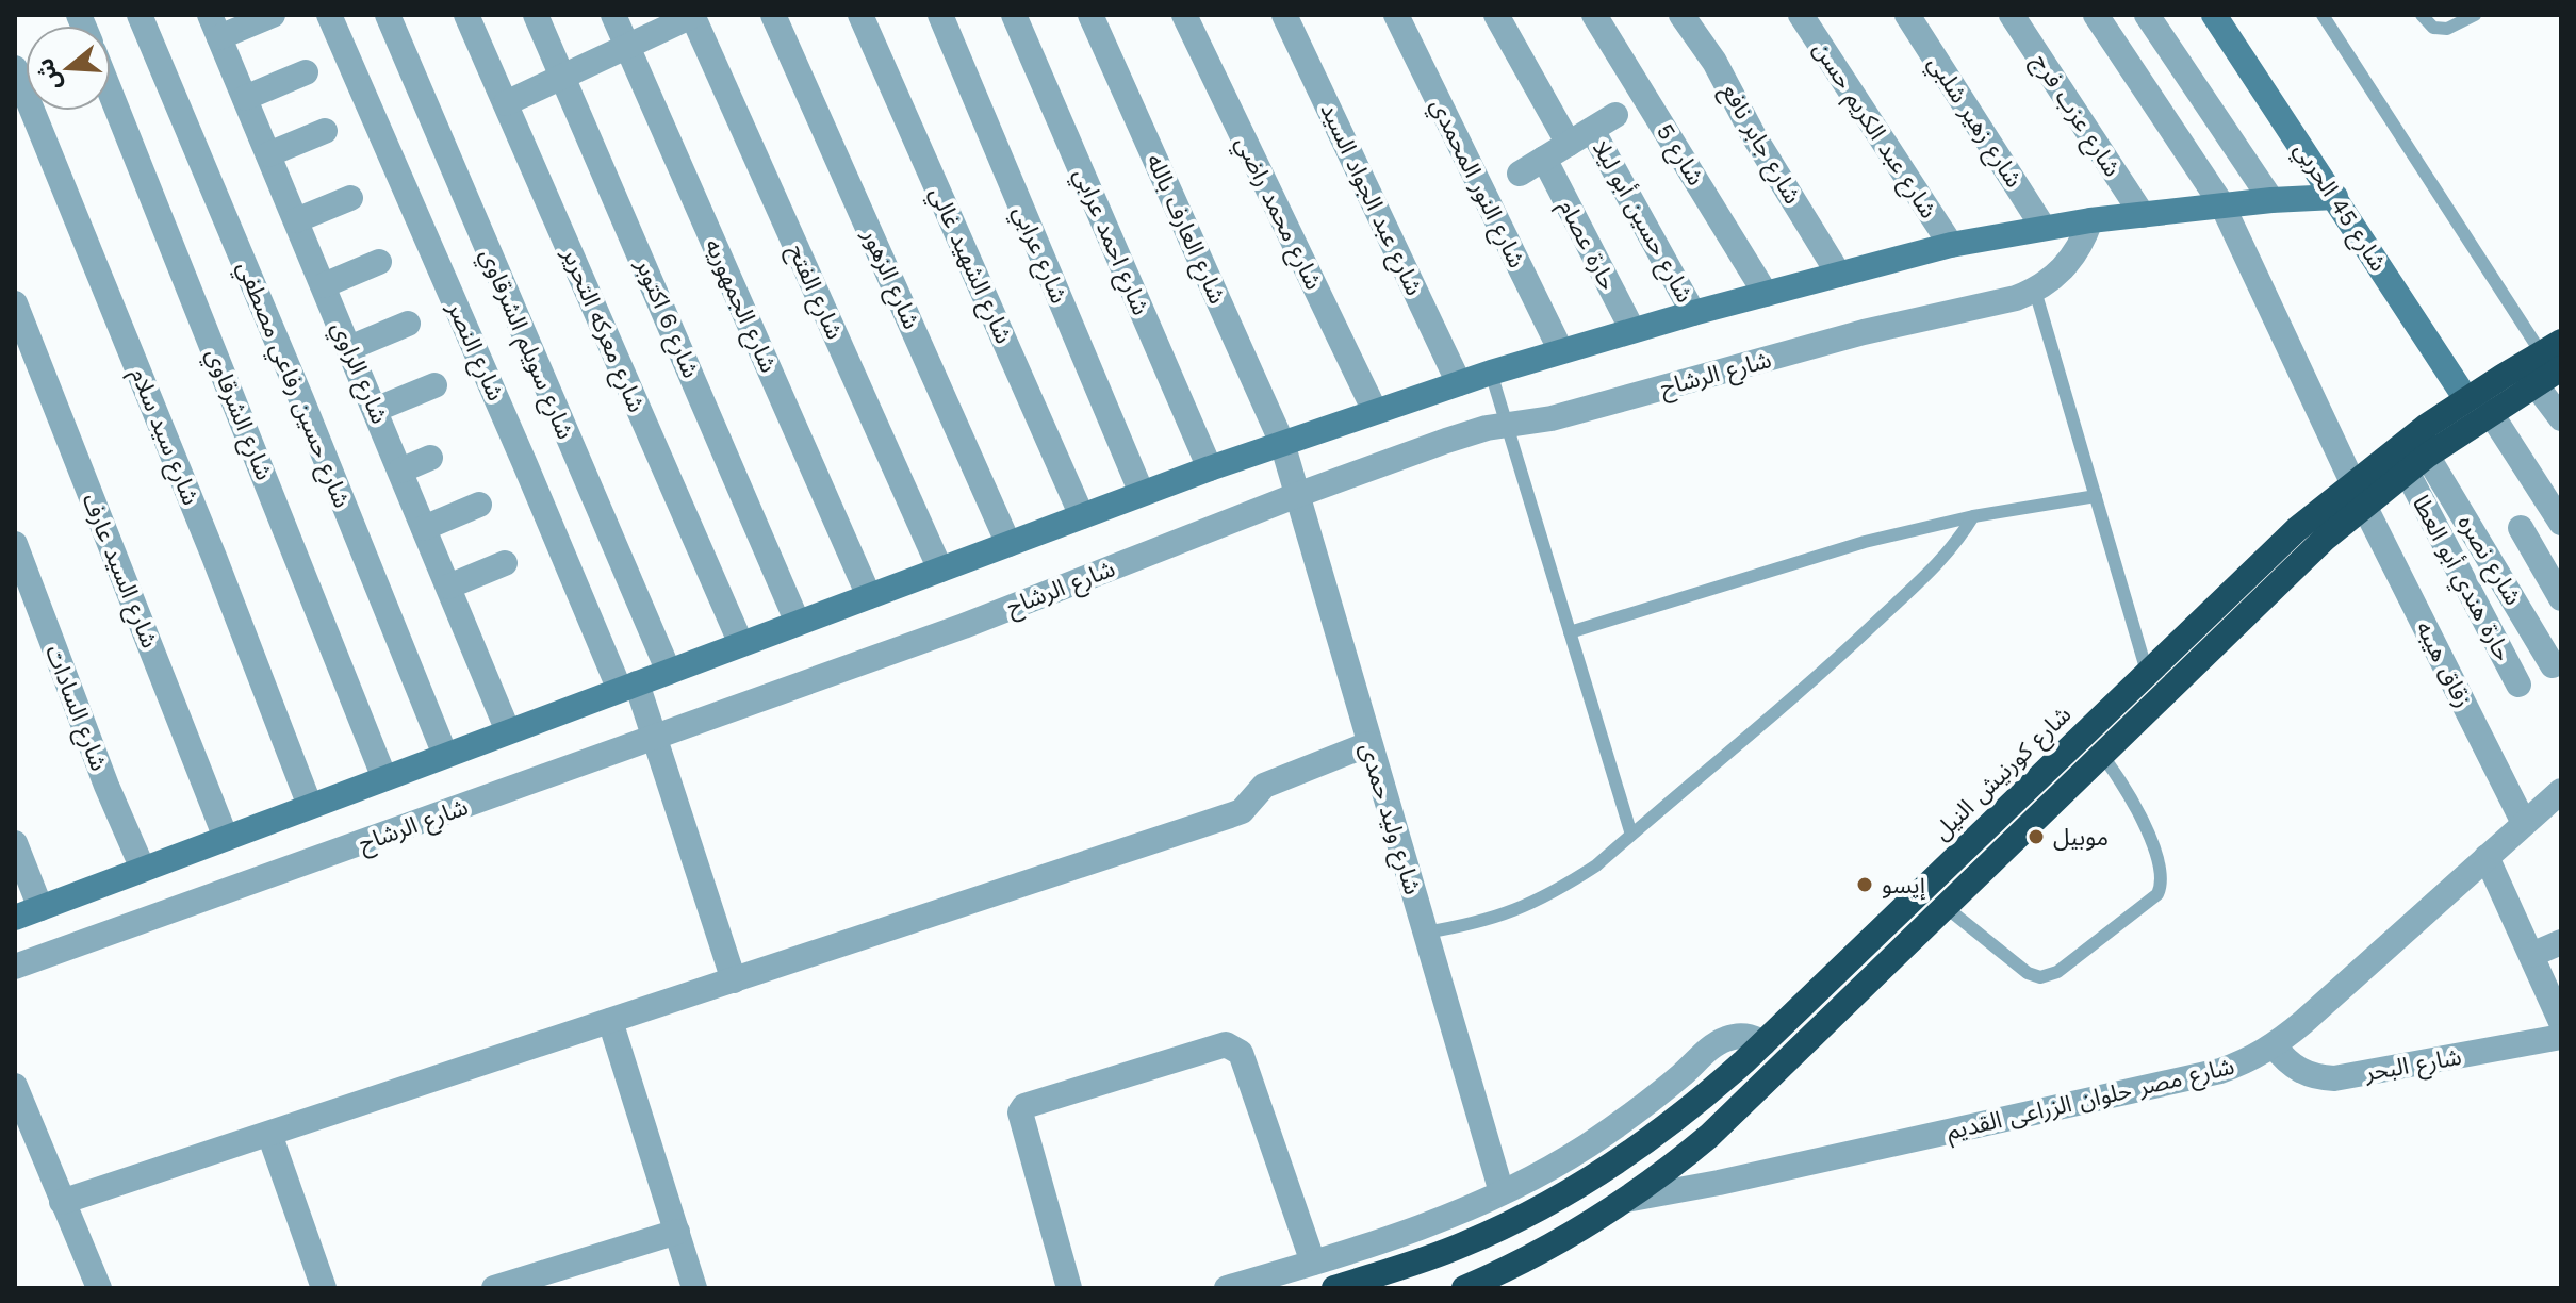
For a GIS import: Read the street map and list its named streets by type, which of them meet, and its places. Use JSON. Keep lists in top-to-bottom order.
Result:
{
  "streets": {
    "highway": ["شارع كورنيش النيل"],
    "street": [
      "شارع عزب فرج",
      "شارع زهير شلبي",
      "شارع عبد الكريم حسن",
      "شارع جابر نافع",
      "شارع 5",
      "شارع النور المحمدي",
      "شارع عبد الجواد السيد",
      "شارع 45 الحربي",
      "شارع محمد راضي",
      "شارع حسين أبو ليلا",
      "شارع العارف بالله",
      "شارع احمد عرابي",
      "حارة عصام",
      "شارع عرابي",
      "شارع الشهيد غالي",
      "شارع الزهور",
      "شارع الفتح",
      "شارع الجمهوريه",
      "شارع 6 اكتوبر",
      "شارع معركه التحرير",
      "شارع سويلم الشرقاوي",
      "شارع النصر",
      "شارع الراوي",
      "شارع الرشاح",
      "شارع حسين رفاعي مصطفي",
      "شارع الشرقاوي",
      "شارع سيد سلام",
      "شارع نصره",
      "شارع السيد عارف",
      "حارة هندي أبو العطا",
      "زقاق هيبه",
      "شارع السادات",
      "شارع وليد حمدى",
      "شارع البحر",
      "شارع مصر حلوان الزراعى القديم"
    ]
  },
  "crossings": [
    ["شارع 45 الحربي", "شارع كورنيش النيل"],
    ["شارع العارف بالله", "شارع وليد حمدى"],
    ["شارع النصر", "شارع الرشاح"],
    ["شارع الرشاح", "شارع وليد حمدى"],
    ["شارع نصره", "شارع كورنيش النيل"],
    ["حارة هندي أبو العطا", "شارع كورنيش النيل"],
    ["زقاق هيبه", "شارع كورنيش النيل"],
    ["زقاق هيبه", "شارع مصر حلوان الزراعى القديم"],
    ["شارع كورنيش النيل", "شارع مصر حلوان الزراعى القديم"],
    ["شارع البحر", "شارع مصر حلوان الزراعى القديم"]
  ],
  "places": ["موبيل", "إيسو"],
  "north": "left"
}
